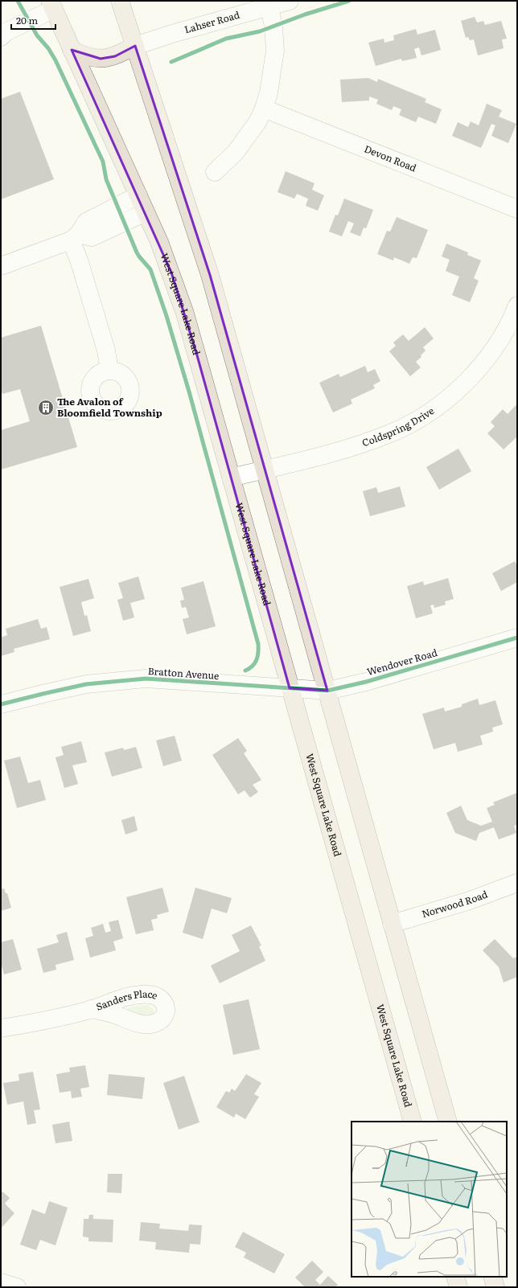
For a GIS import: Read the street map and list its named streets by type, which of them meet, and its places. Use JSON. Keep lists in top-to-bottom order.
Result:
{
  "streets": {
    "highway": ["West Square Lake Road"],
    "street": [
      "Lahser Road",
      "Devon Road",
      "Coldspring Drive",
      "Wendover Road",
      "Bratton Avenue",
      "Norwood Road",
      "Sanders Place"
    ]
  },
  "crossings": [
    ["West Square Lake Road", "Coldspring Drive"],
    ["West Square Lake Road", "Wendover Road"],
    ["West Square Lake Road", "Bratton Avenue"],
    ["Wendover Road", "Bratton Avenue"]
  ],
  "places": {
    "building": ["The Avalon of Bloomfield Township"]
  },
  "scale_bar": "20 m"
}
